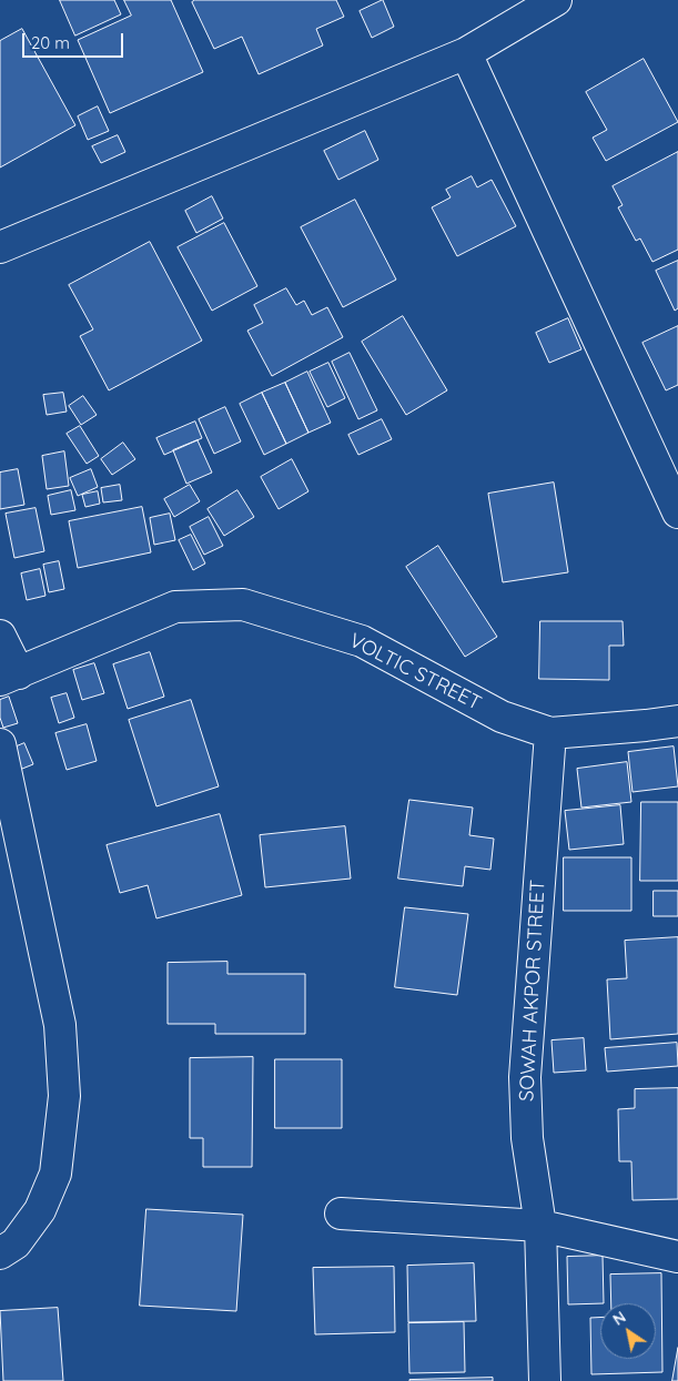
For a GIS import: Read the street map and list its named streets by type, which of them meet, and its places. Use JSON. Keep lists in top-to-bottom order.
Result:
{
  "streets": {
    "street": ["VOLTIC STREET", "SOWAH AKPOR STREET"]
  },
  "crossings": [
    ["VOLTIC STREET", "SOWAH AKPOR STREET"]
  ],
  "scale_bar": "20 m",
  "north": "top left"
}
